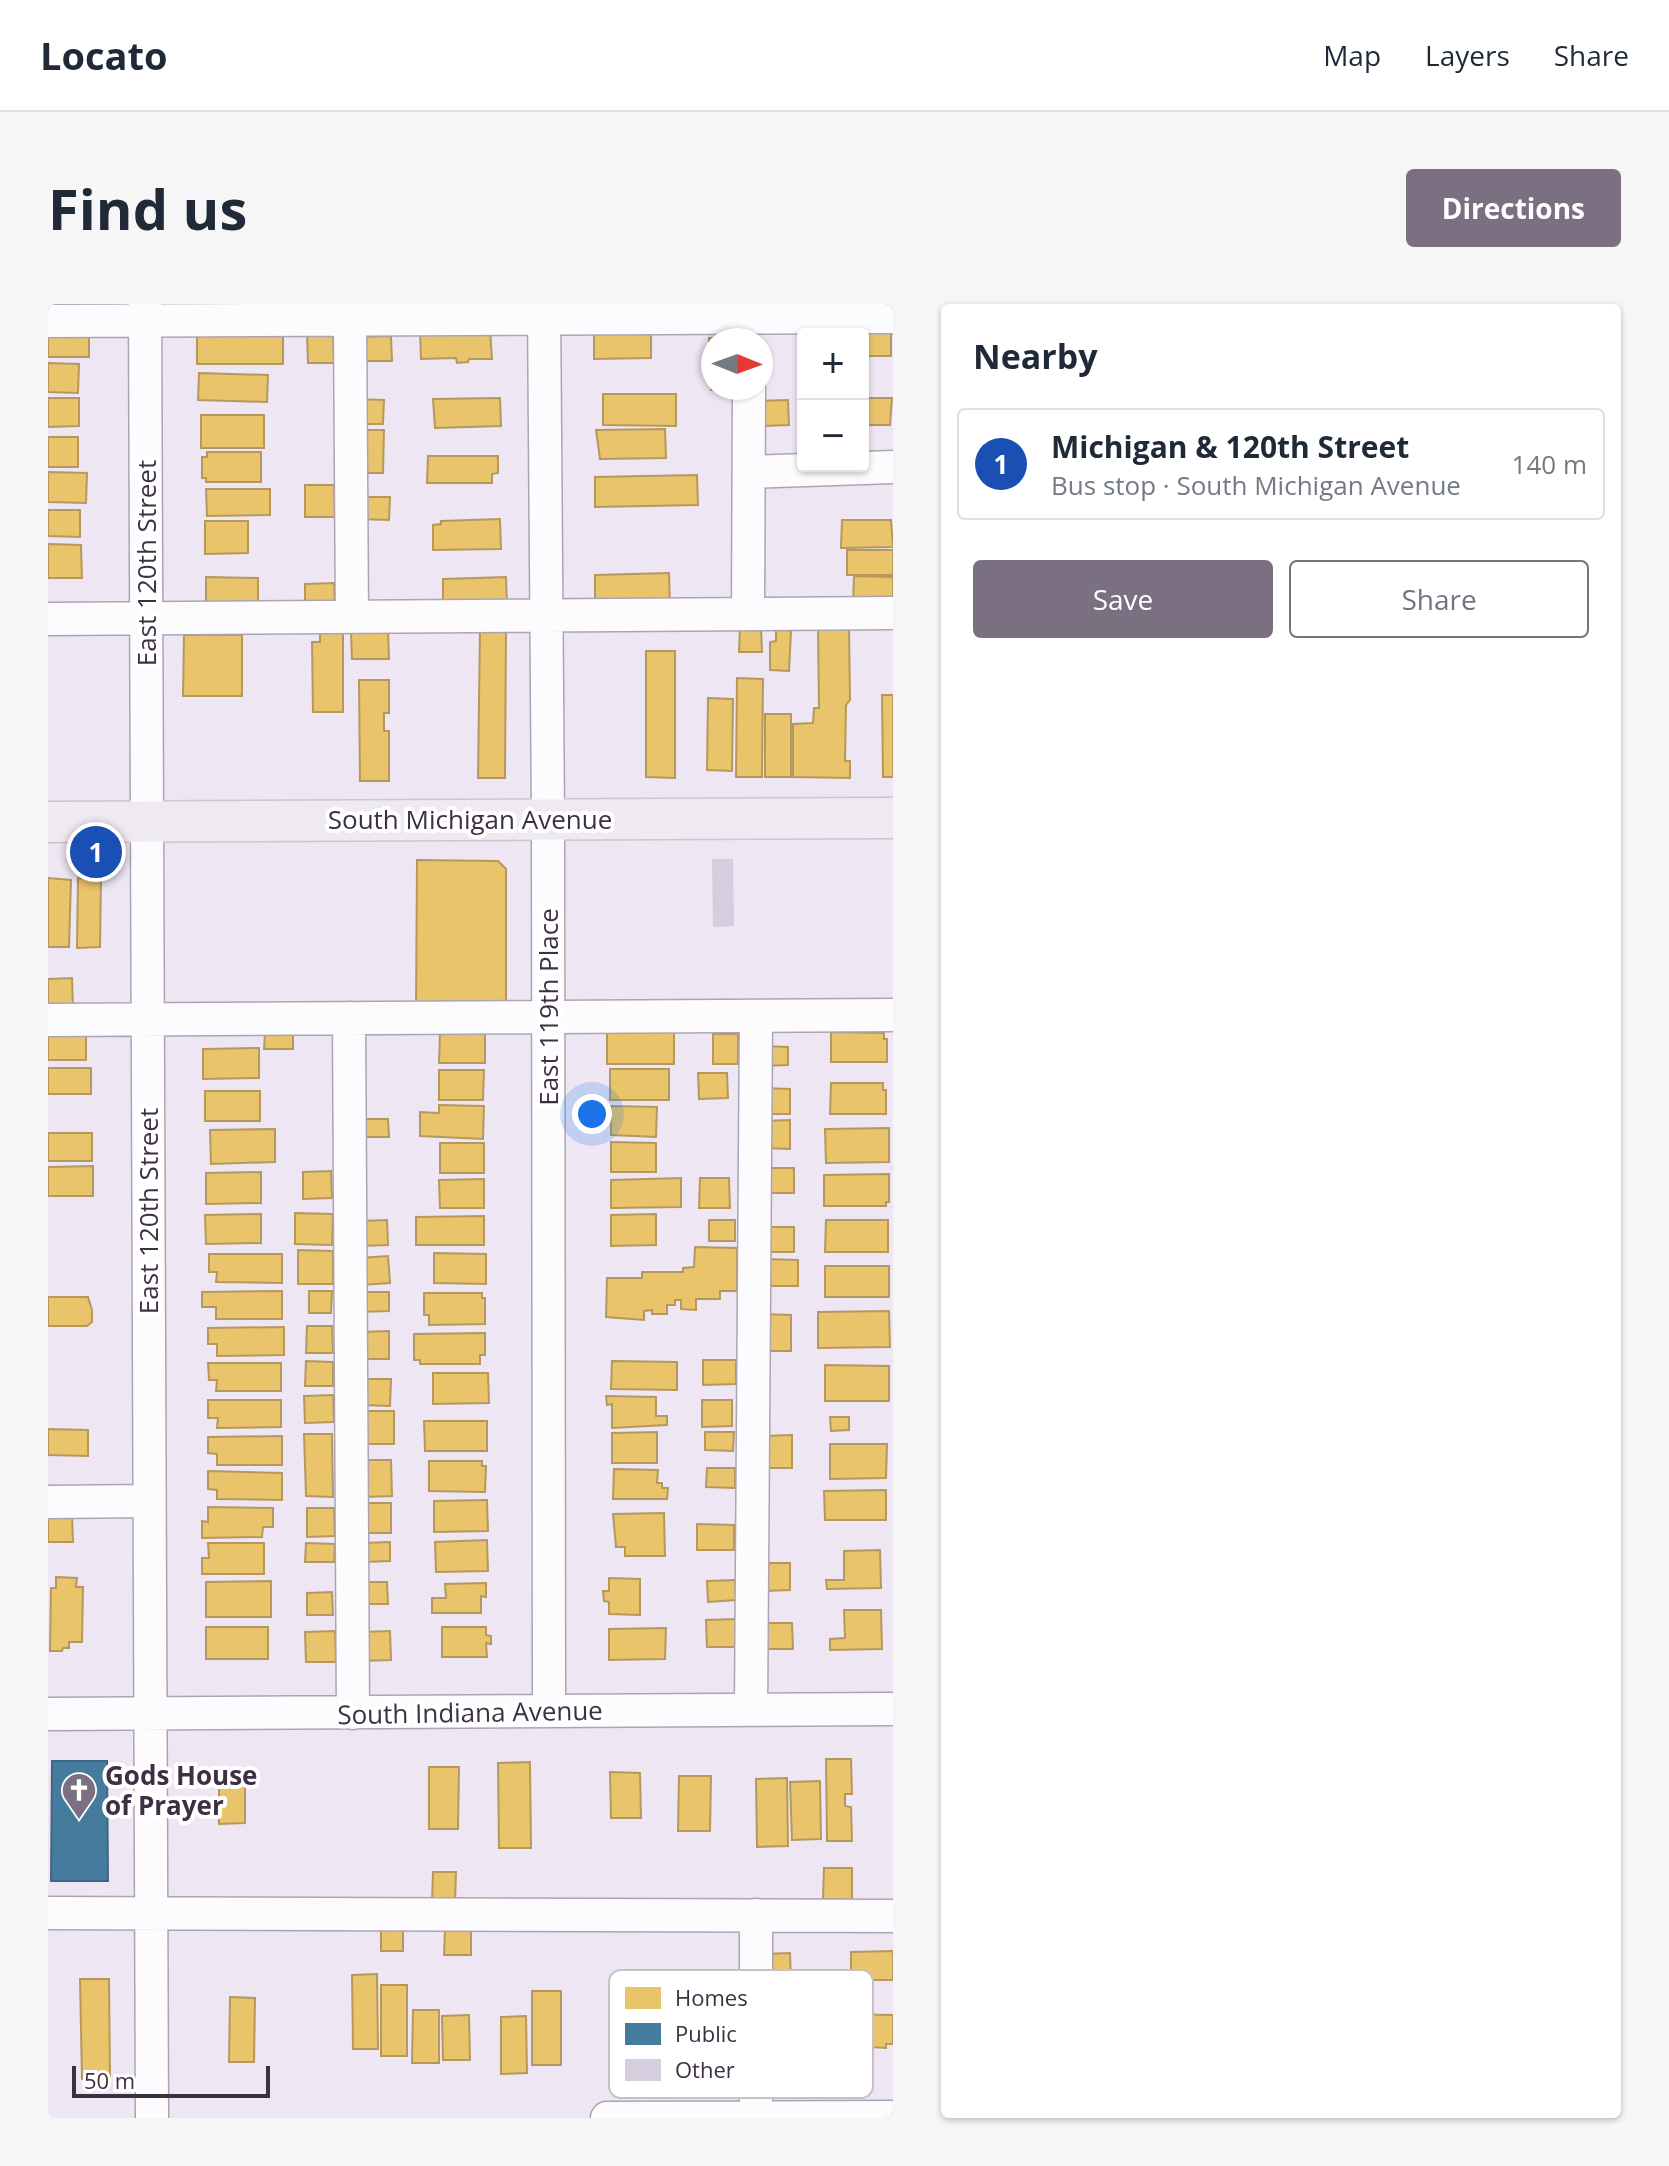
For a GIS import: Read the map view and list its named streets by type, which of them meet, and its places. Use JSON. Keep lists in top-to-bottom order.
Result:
{
  "streets": {
    "main road": ["South Michigan Avenue"],
    "street": ["East 120th Street", "East 119th Place", "South Indiana Avenue"]
  },
  "crossings": [
    ["East 120th Street", "South Michigan Avenue"],
    ["East 120th Street", "South Indiana Avenue"],
    ["South Michigan Avenue", "East 119th Place"],
    ["East 119th Place", "South Indiana Avenue"]
  ],
  "places": {
    "church": ["Gods House of Prayer"]
  },
  "legend": ["Homes", "Public", "Other"],
  "scale_bar": "50 m",
  "north": "right",
  "page": {
    "header": "Locato",
    "nav": ["Map", "Layers", "Share"],
    "buttons": [
      "Directions",
      ["Save", "Share"]
    ],
    "title": "Find us",
    "heading": "Nearby",
    "map_buttons": ["+", "−"],
    "list": [
      {
        "mark": "1",
        "name": "Michigan & 120th Street",
        "note": "Bus stop · South Michigan Avenue",
        "value": "140 m"
      }
    ],
    "pins": "1",
    "scale": "50 m"
  }
}
